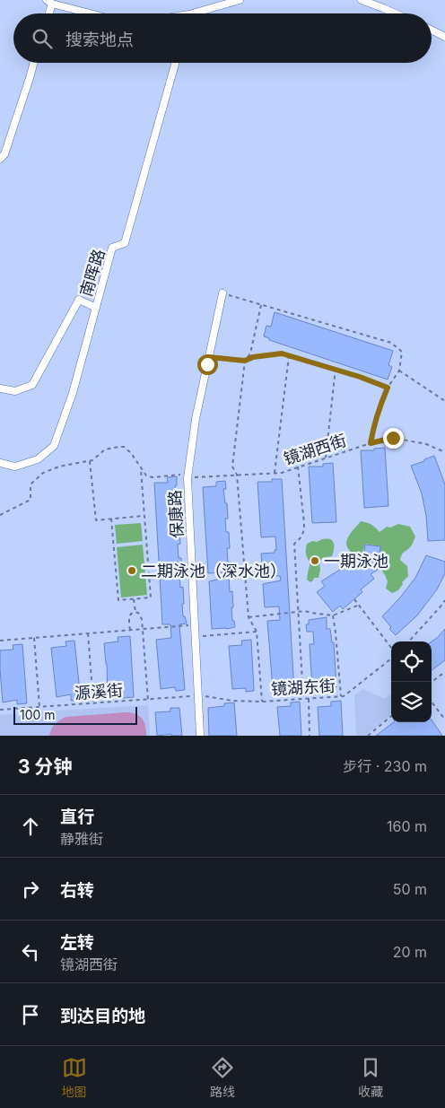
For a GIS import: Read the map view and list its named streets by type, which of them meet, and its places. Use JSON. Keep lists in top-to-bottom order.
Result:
{
  "streets": {
    "street": ["南晖路", "保康路"],
    "path": ["镜湖西街", "镜湖东街", "源溪街"]
  },
  "crossings": [
    ["镜湖西街", "保康路"],
    ["保康路", "镜湖东街"],
    ["保康路", "源溪街"],
    ["镜湖东街", "源溪街"]
  ],
  "places": ["一期泳池", "二期泳池（深水池）"],
  "scale_bar": "100 m",
  "page": {
    "search": "搜索地点",
    "scale": "100 m",
    "heading": ["3 分钟", "步行 · 230 m"],
    "list": [
      ["直行", "静雅街", "160 m"],
      ["右转", "50 m"],
      ["左转", "镜湖西街", "20 m"],
      "到达目的地"
    ],
    "nav": ["地图", "路线", "收藏"]
  }
}
